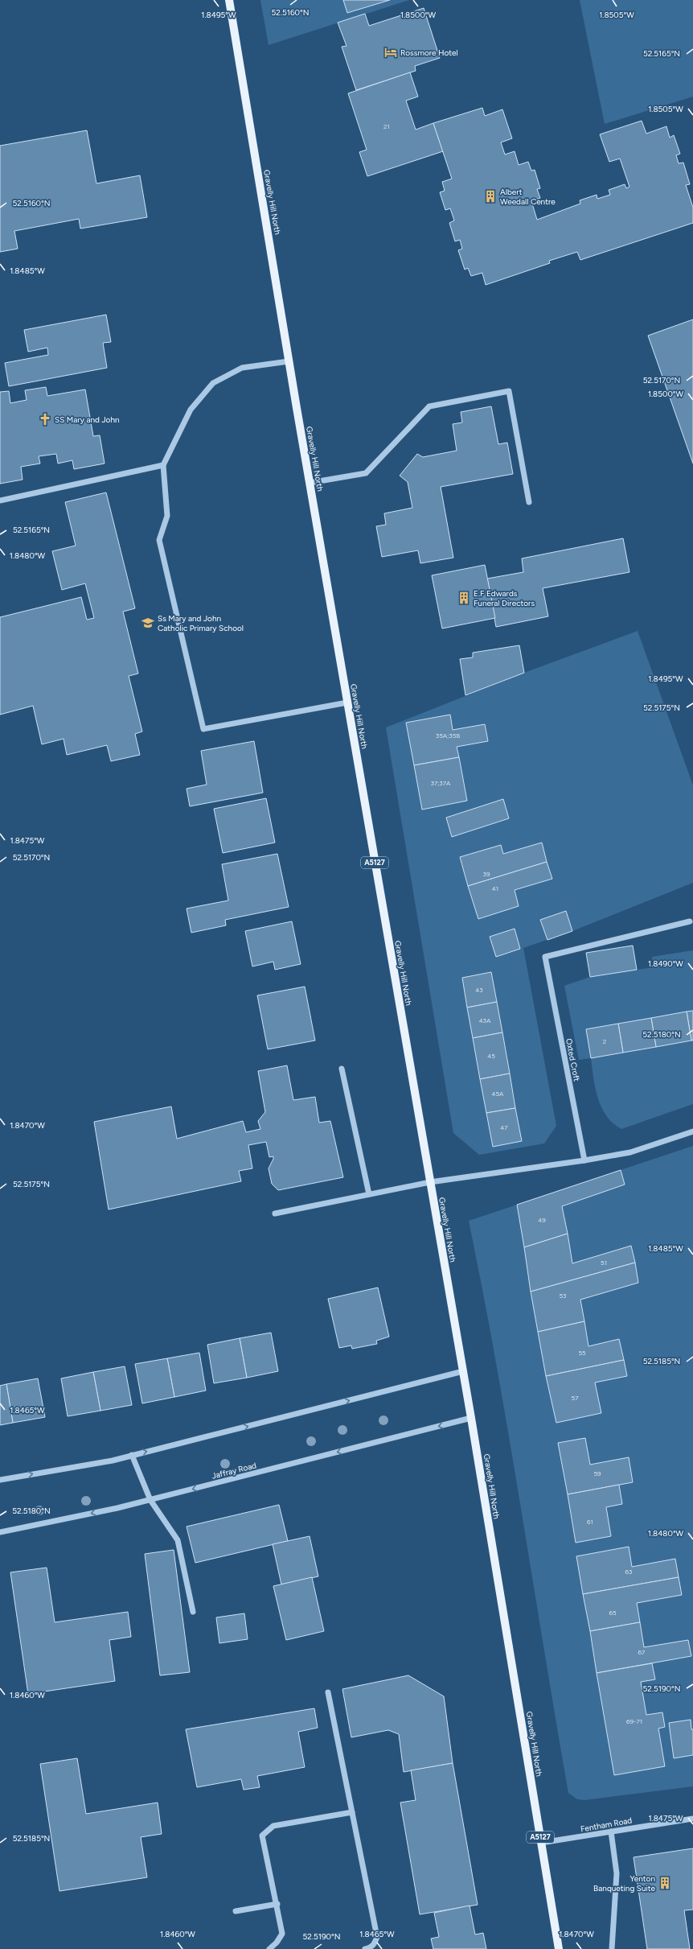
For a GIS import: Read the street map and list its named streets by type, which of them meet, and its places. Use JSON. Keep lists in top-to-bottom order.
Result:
{
  "streets": {
    "main road": ["Gravelly Hill North", "A5127"],
    "street": ["Oxted Croft", "Jaffray Road", "Fentham Road"]
  },
  "crossings": [
    ["Gravelly Hill North", "Jaffray Road"],
    ["Gravelly Hill North", "Fentham Road"]
  ],
  "places": {
    "hotel": ["Rossmore Hotel"],
    "building": ["Albert Weedall Centre", "E.F Edwards Funeral Directors", "Yenton Banqueting Suite"],
    "church": ["SS Mary and John"],
    "school or university": ["Ss Mary and John Catholic Primary School"]
  },
  "house_numbers": [
    "21",
    "35A;35B",
    "37;37A",
    "39",
    "41",
    "43",
    "43A",
    "2",
    "45",
    "45A",
    "47",
    "49",
    "51",
    "53",
    "55",
    "57",
    "59",
    "61",
    "63",
    "65",
    "67",
    "69-71"
  ],
  "coordinates": [
    "52.5160°N",
    "1.8495°W",
    "1.8500°W",
    "1.8505°W",
    "52.5165°N",
    "1.8485°W",
    "52.5170°N",
    "1.8480°W",
    "52.5175°N",
    "1.8475°W",
    "1.8490°W",
    "52.5180°N",
    "1.8470°W",
    "52.5185°N",
    "1.8465°W",
    "52.5190°N",
    "1.8460°W"
  ]
}
